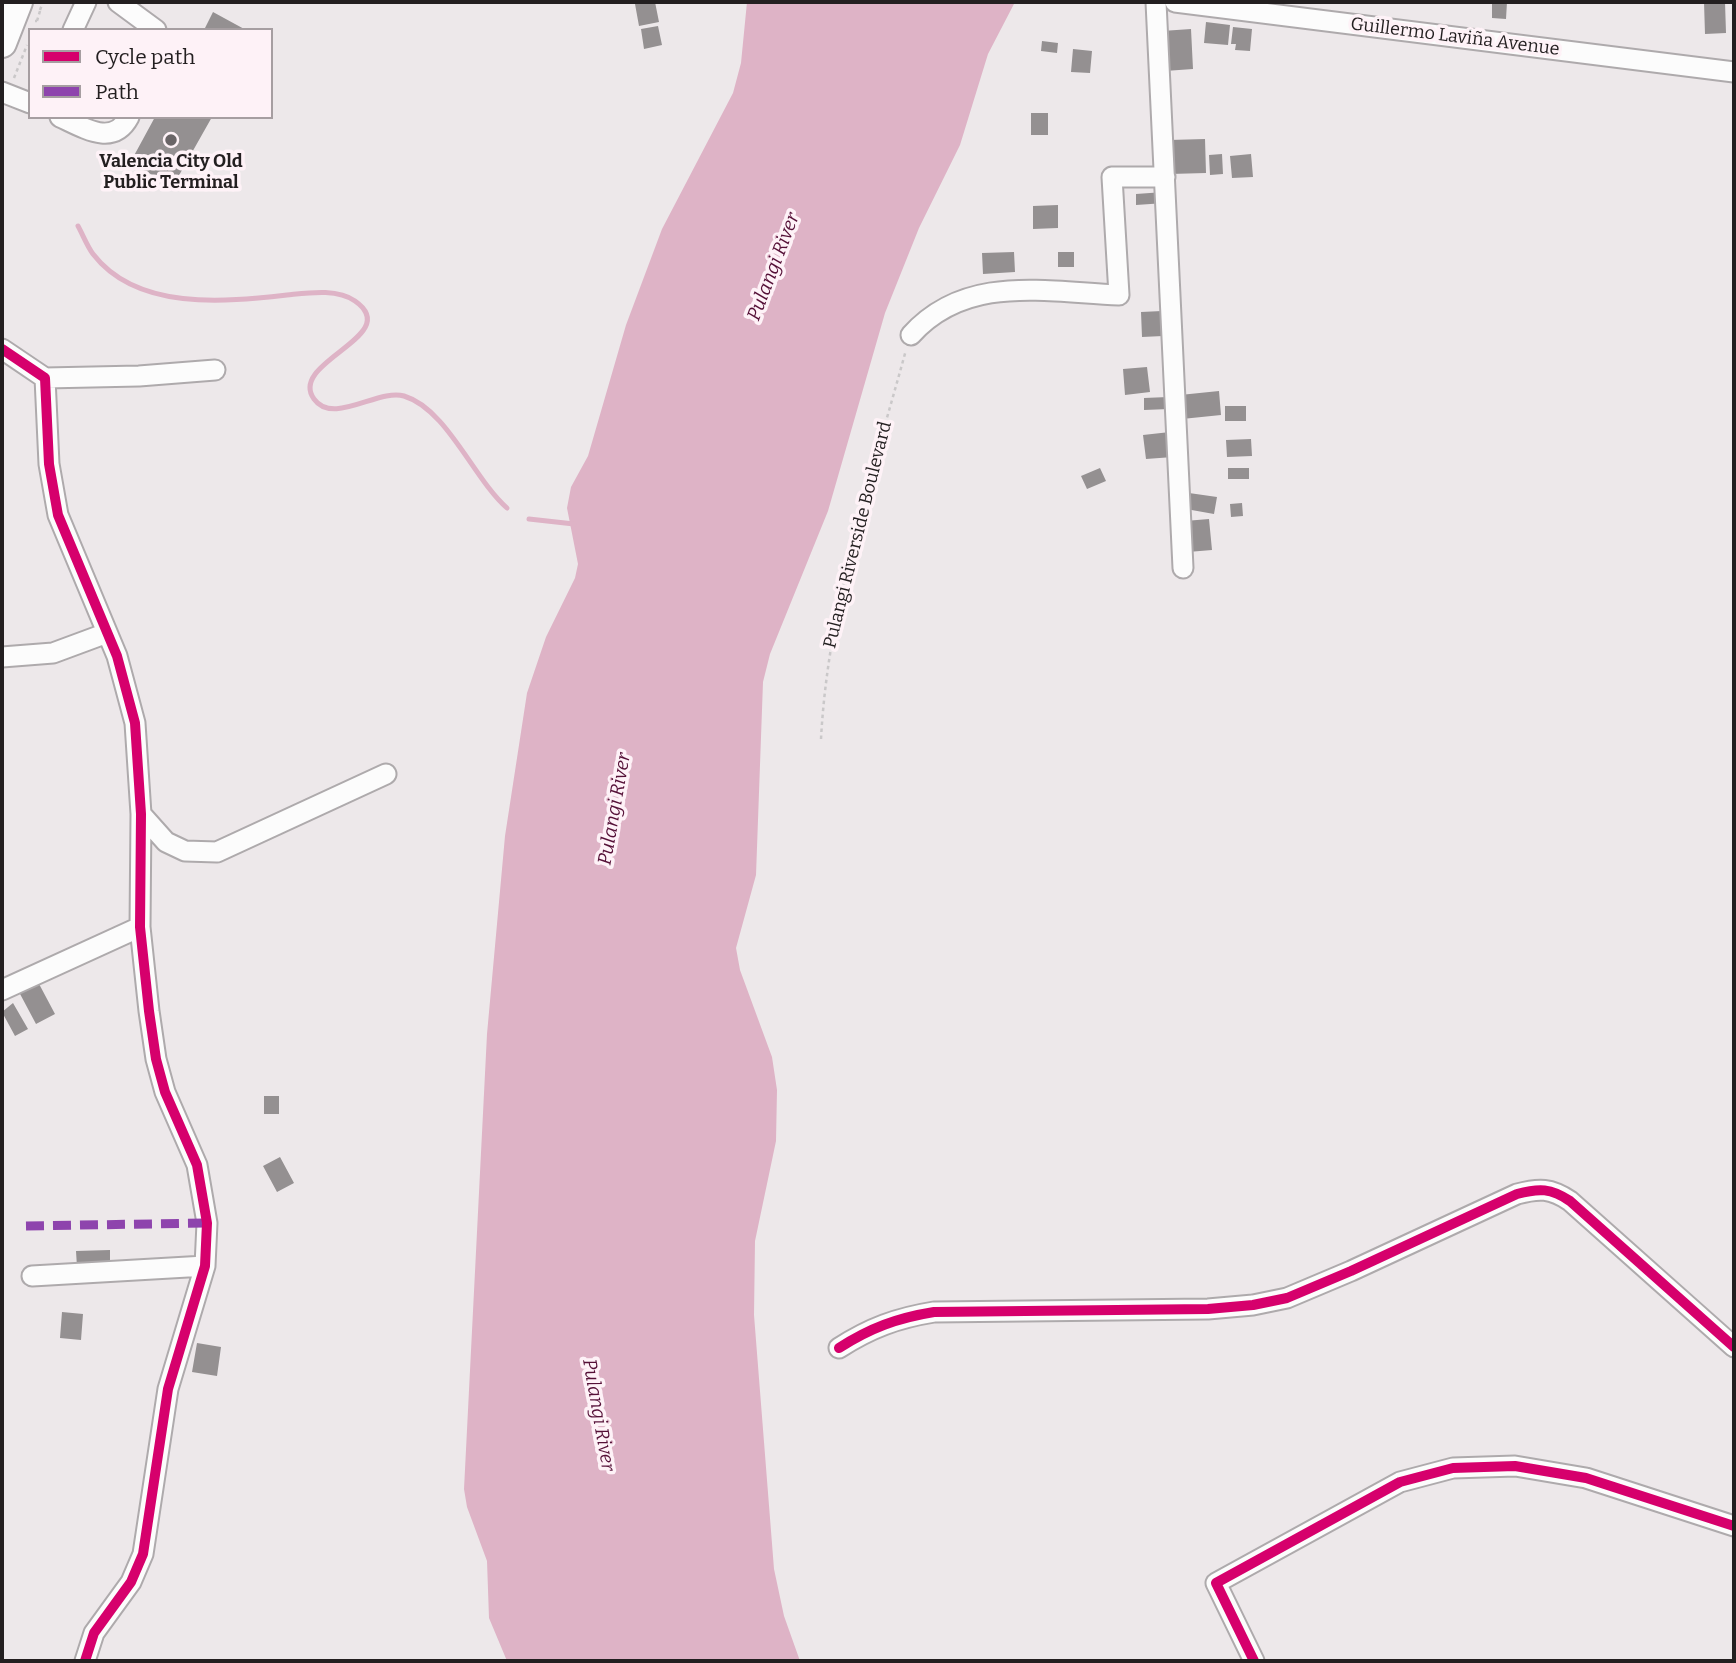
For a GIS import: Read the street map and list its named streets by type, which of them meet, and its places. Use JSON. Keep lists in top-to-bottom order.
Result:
{
  "streets": {
    "street": ["Guillermo Laviña Avenue"],
    "path": ["Pulangi Riverside Boulevard"]
  },
  "water": ["Pulangi River"],
  "places": ["Valencia City Old Public Terminal"],
  "legend": ["Cycle path", "Path"]
}
